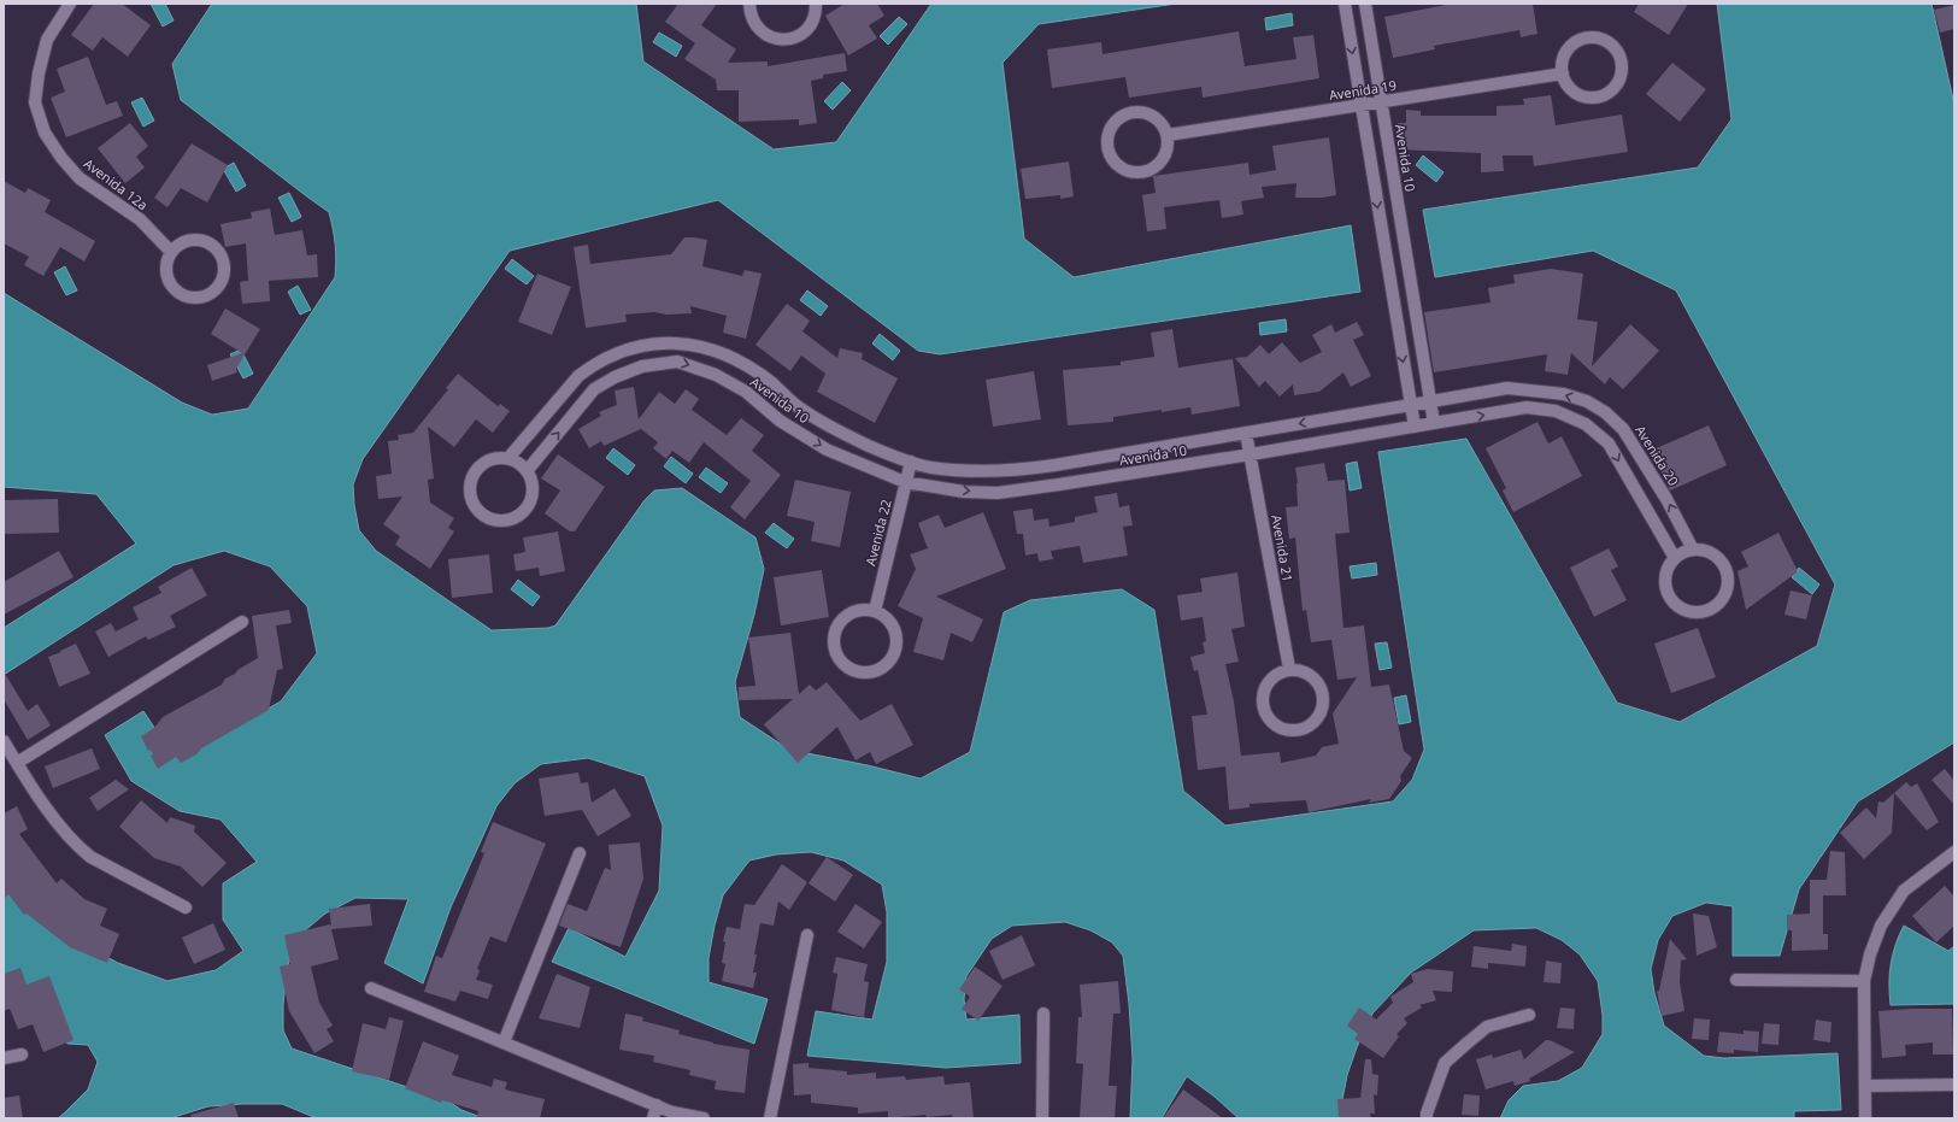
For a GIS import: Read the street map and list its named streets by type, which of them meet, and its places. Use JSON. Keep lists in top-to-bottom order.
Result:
{
  "streets": {
    "street": [
      "Avenida 19",
      "Avenida 10",
      "Avenida 12a",
      "Avenida 20",
      "Avenida 22",
      "Avenida 21"
    ]
  },
  "crossings": [
    ["Avenida 19", "Avenida 10"],
    ["Avenida 10", "Avenida 20"],
    ["Avenida 10", "Avenida 22"],
    ["Avenida 10", "Avenida 21"]
  ],
  "one_way": ["Avenida 20"]
}
